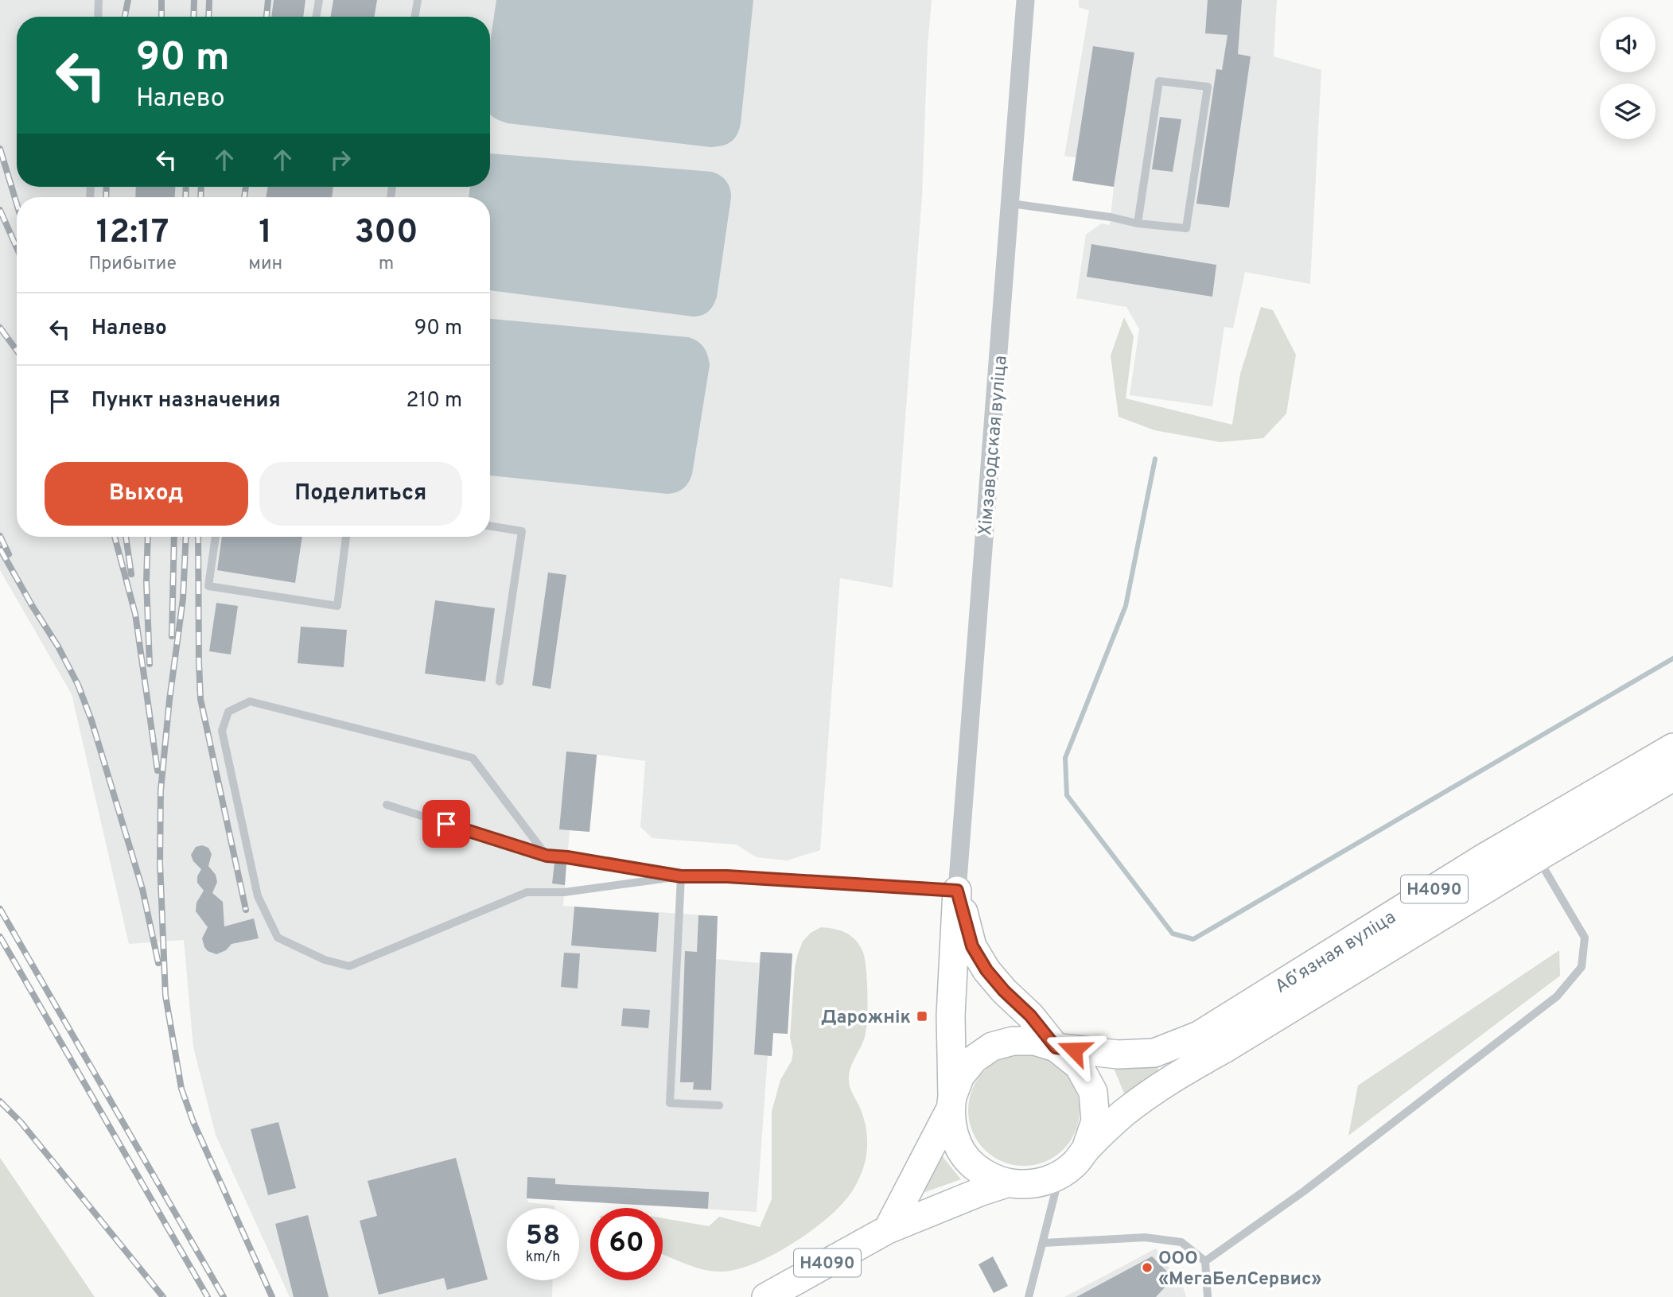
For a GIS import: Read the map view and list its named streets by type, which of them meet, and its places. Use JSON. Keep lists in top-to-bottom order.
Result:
{
  "streets": {
    "main road": ["Н4090", "Абʼязная вуліца"],
    "street": ["Хімзаводская вуліца"]
  },
  "crossings": [
    ["Н4090", "Абʼязная вуліца"]
  ],
  "places": {
    "transit": ["Дарожнік"],
    "other": ["ООО «МегаБелСервис»"]
  },
  "page": {
    "turn": ["90 m", "Налево"],
    "eta": [
      "12:17",
      "Прибытие",
      "1",
      "мин",
      "300",
      "m"
    ],
    "list": [
      {
        "name": "Налево",
        "value": "90 m"
      },
      {
        "name": "Пункт назначения",
        "value": "210 m"
      }
    ],
    "buttons": ["Выход", "Поделиться"],
    "speed": "58 km/h",
    "limit": "60"
  }
}
